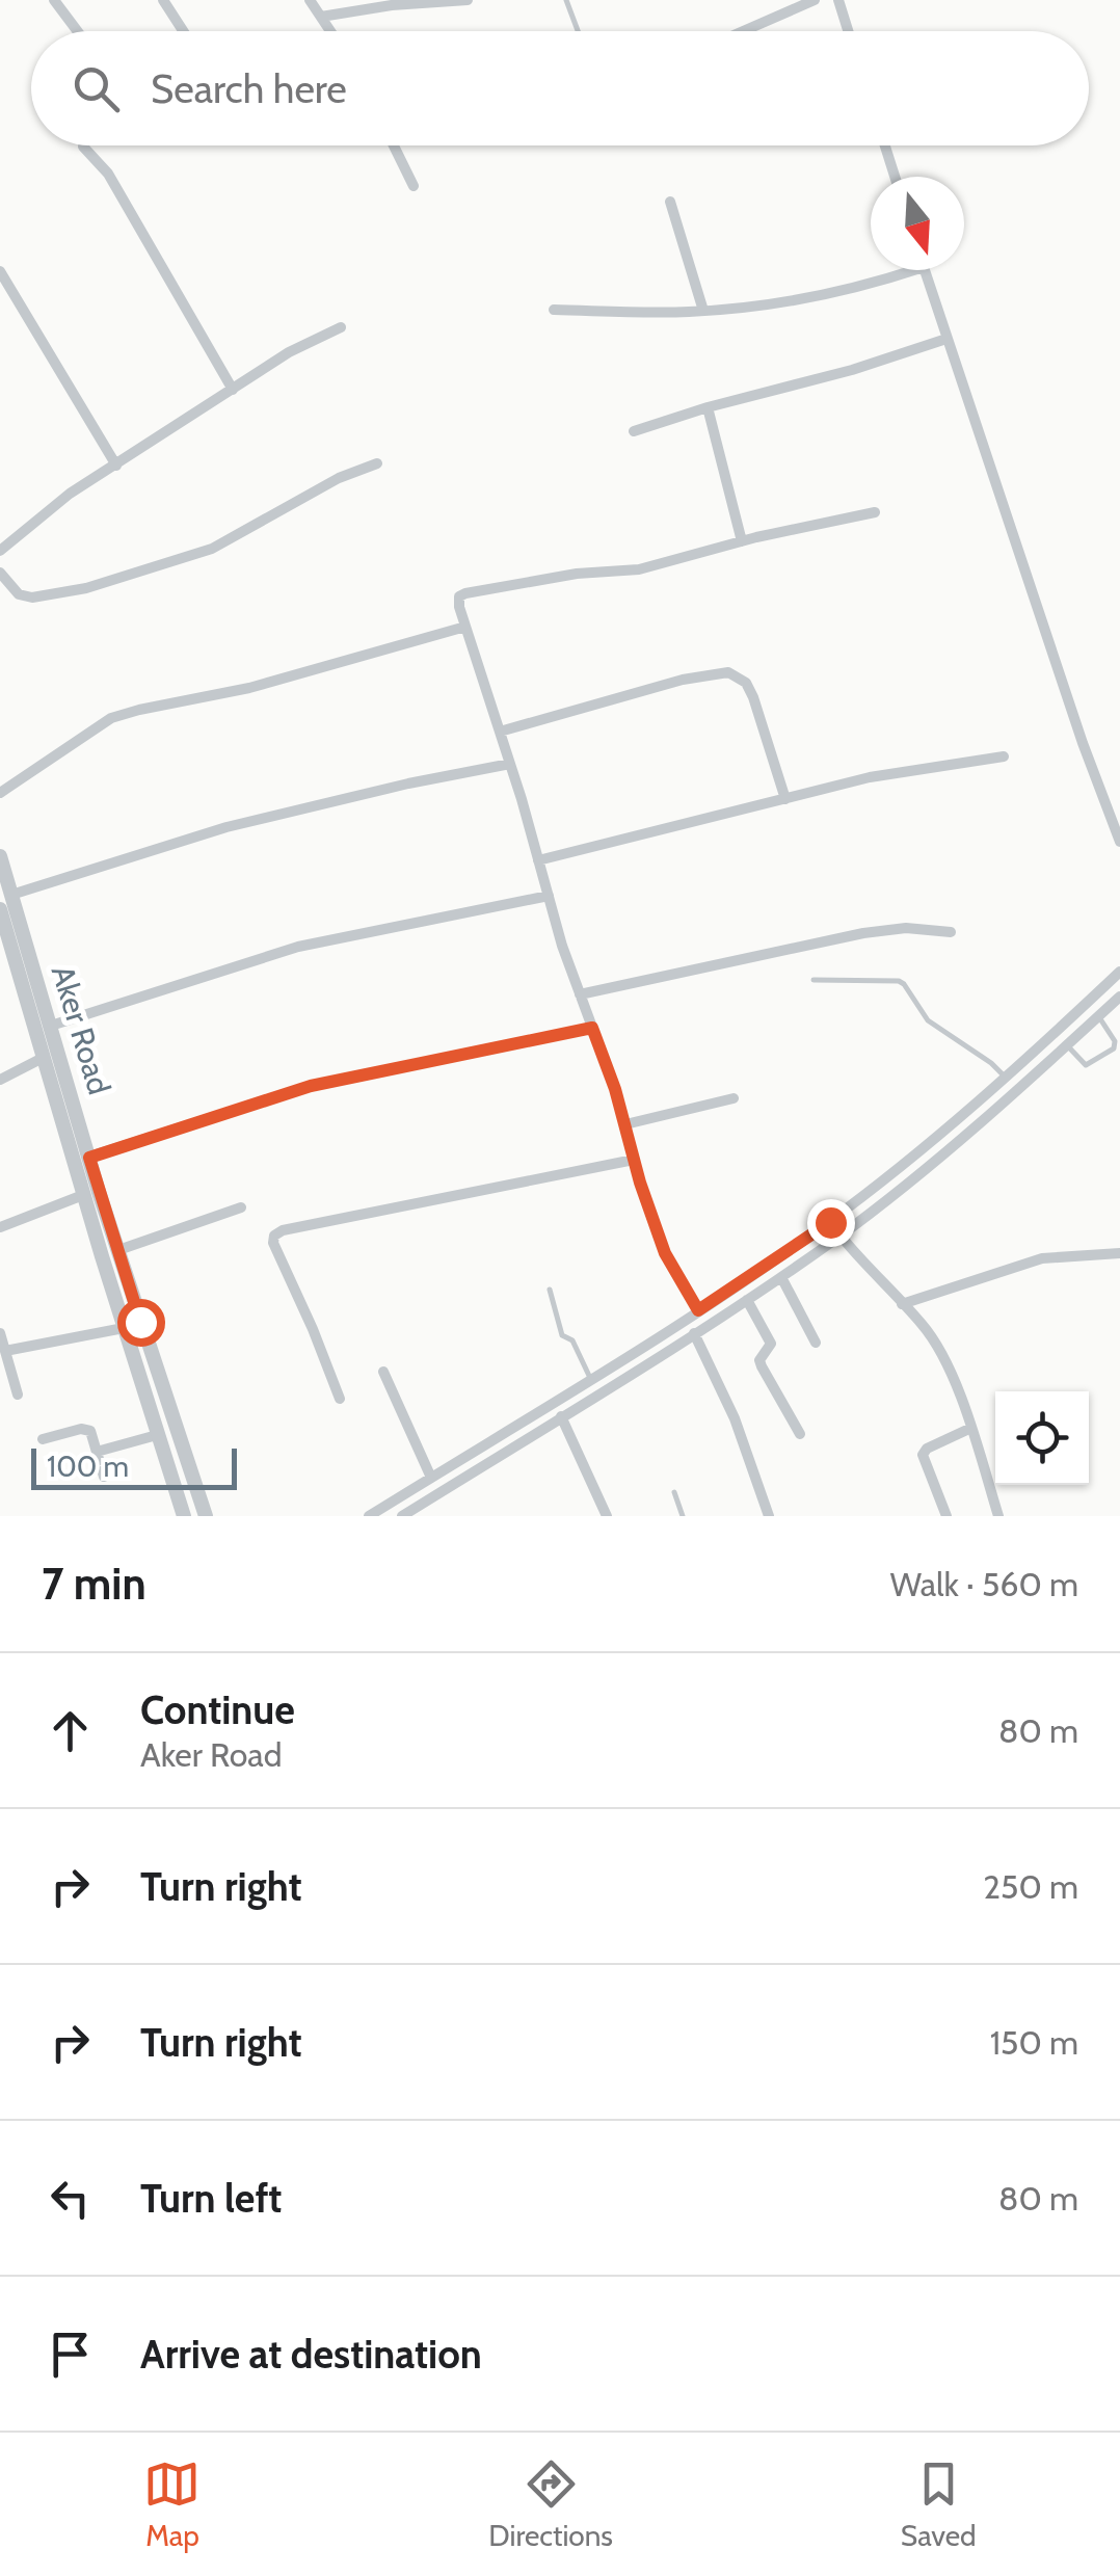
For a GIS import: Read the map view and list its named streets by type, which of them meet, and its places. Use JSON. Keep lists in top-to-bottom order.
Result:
{
  "streets": {
    "street": ["Aker Road"]
  },
  "scale_bar": "100 m",
  "north": "bottom",
  "page": {
    "search": "Search here",
    "scale": "100 m",
    "heading": ["7 min", "Walk · 560 m"],
    "list": [
      ["Continue", "Aker Road", "80 m"],
      ["Turn right", "250 m"],
      ["Turn right", "150 m"],
      ["Turn left", "80 m"],
      "Arrive at destination"
    ],
    "nav": ["Map", "Directions", "Saved"]
  }
}
